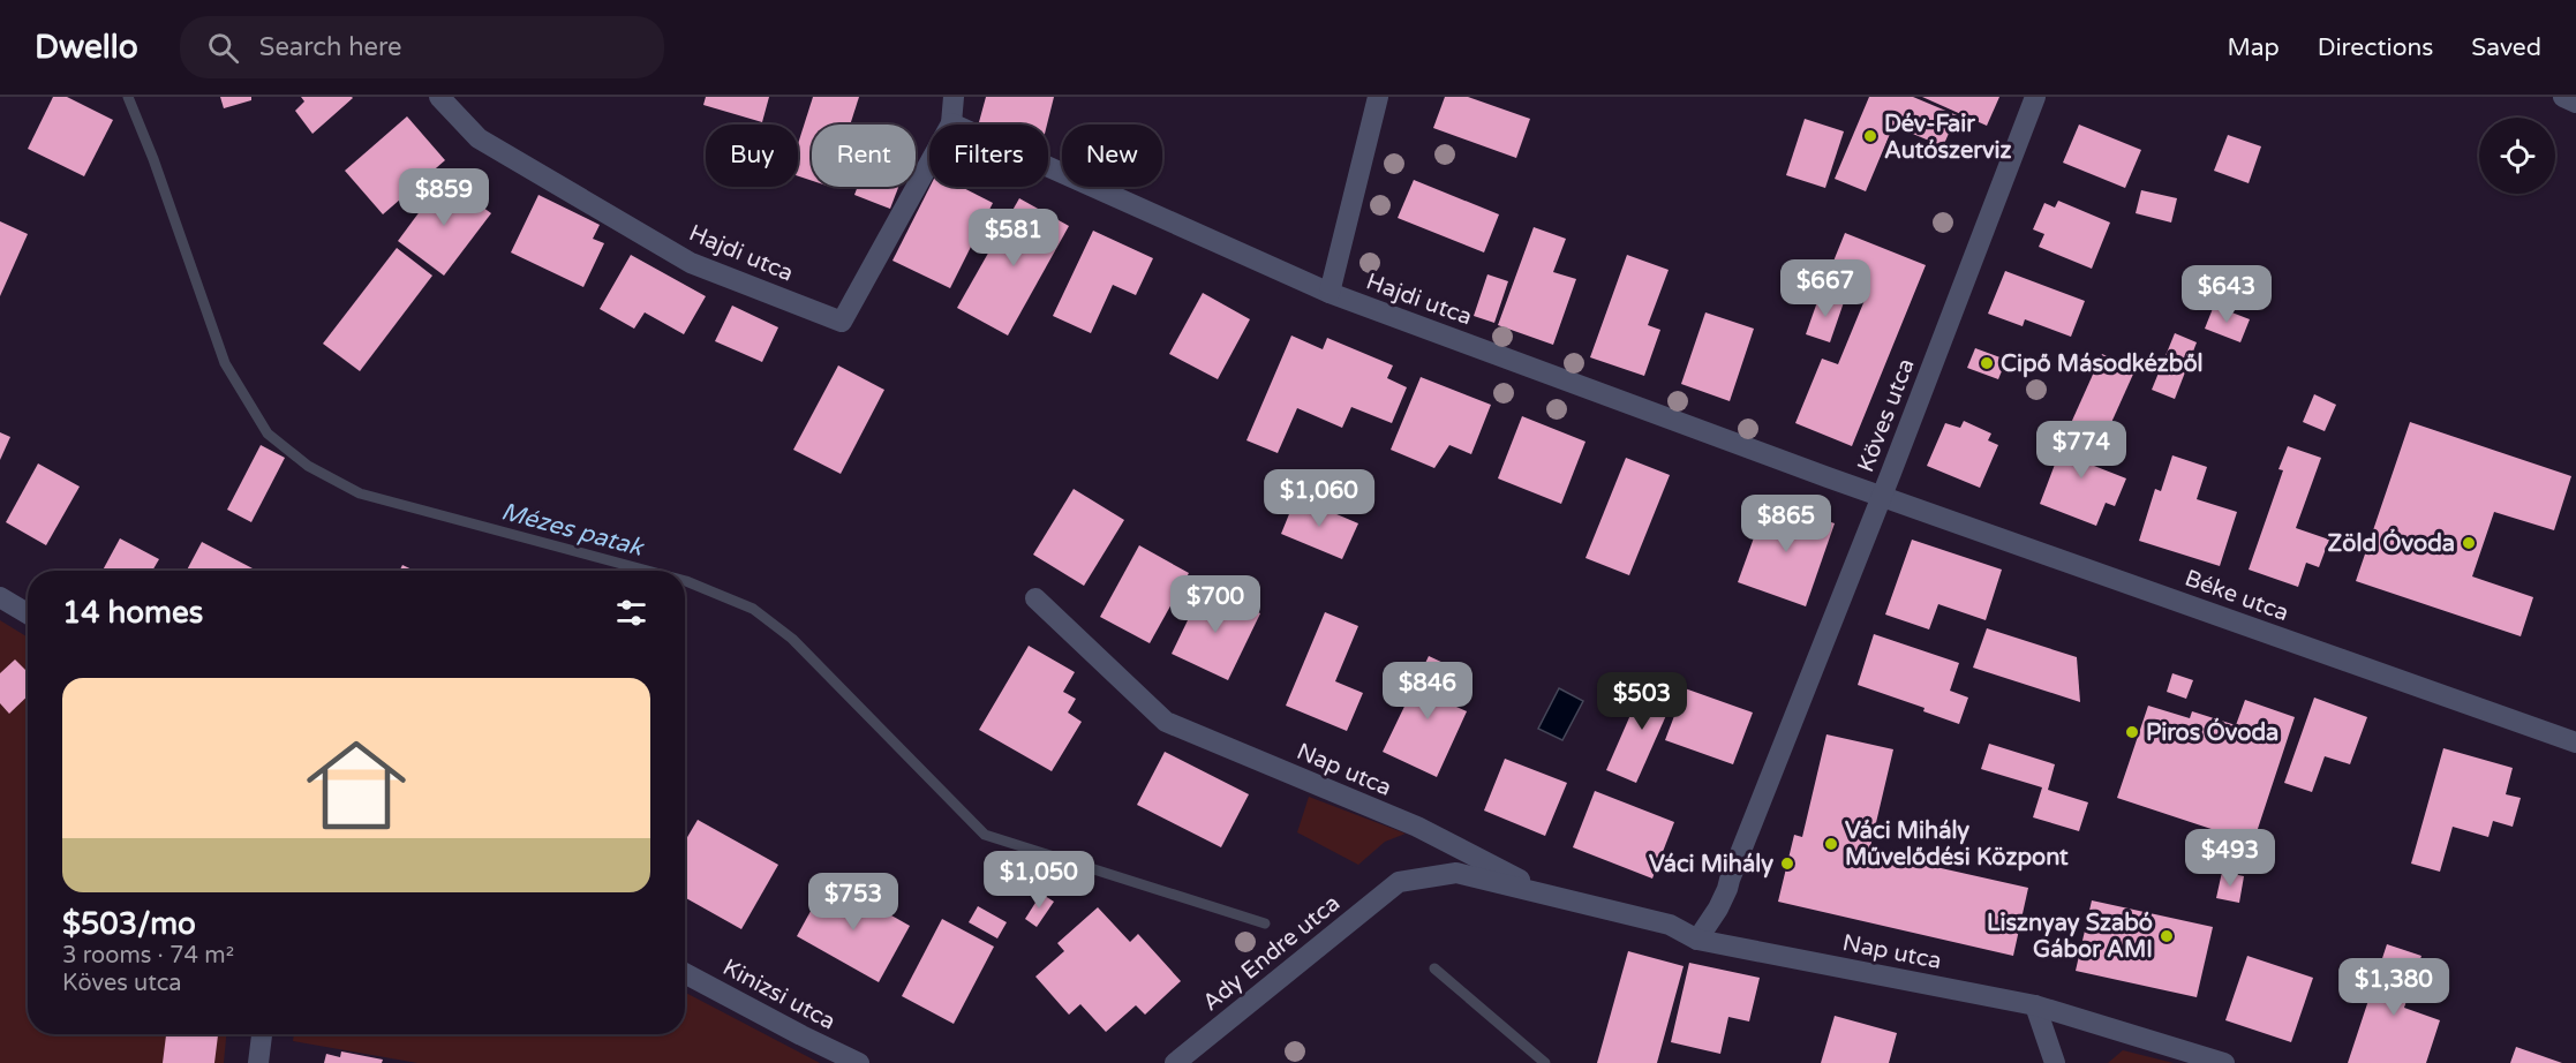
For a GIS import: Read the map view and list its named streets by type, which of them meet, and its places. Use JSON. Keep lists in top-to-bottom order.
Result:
{
  "streets": {
    "street": [
      "Hajdi utca",
      "Köves utca",
      "Béke utca",
      "Nap utca",
      "Ady Endre utca",
      "Kinizsi utca"
    ]
  },
  "crossings": [
    ["Hajdi utca", "Köves utca"],
    ["Hajdi utca", "Béke utca"],
    ["Köves utca", "Béke utca"],
    ["Köves utca", "Nap utca"],
    ["Nap utca", "Ady Endre utca"]
  ],
  "water": ["Mézes patak"],
  "places": [
    "Dév-Fair Autószerviz",
    "Cipő Másodkézből",
    "Zöld Óvoda",
    "Piros Óvoda",
    "Váci Mihály Művelődési Központ",
    "Váci Mihály",
    "Lisznyay Szabó Gábor AMI"
  ],
  "page": {
    "header": "Dwello",
    "search": "Search here",
    "nav": ["Map", "Directions", "Saved"],
    "chip": [
      "Buy",
      "Rent",
      "Filters",
      "New"
    ],
    "price": [
      "$859",
      "$581",
      "$667",
      "$643",
      "$774",
      "$1,060",
      "$865",
      "$700",
      "$846",
      "$503",
      "$493",
      "$1,050",
      "$753",
      "$1,380"
    ],
    "heading": "14 homes",
    "list": [
      {
        "name": "$503/mo",
        "note": "3 rooms · 74 m² · Köves utca"
      }
    ]
  }
}
